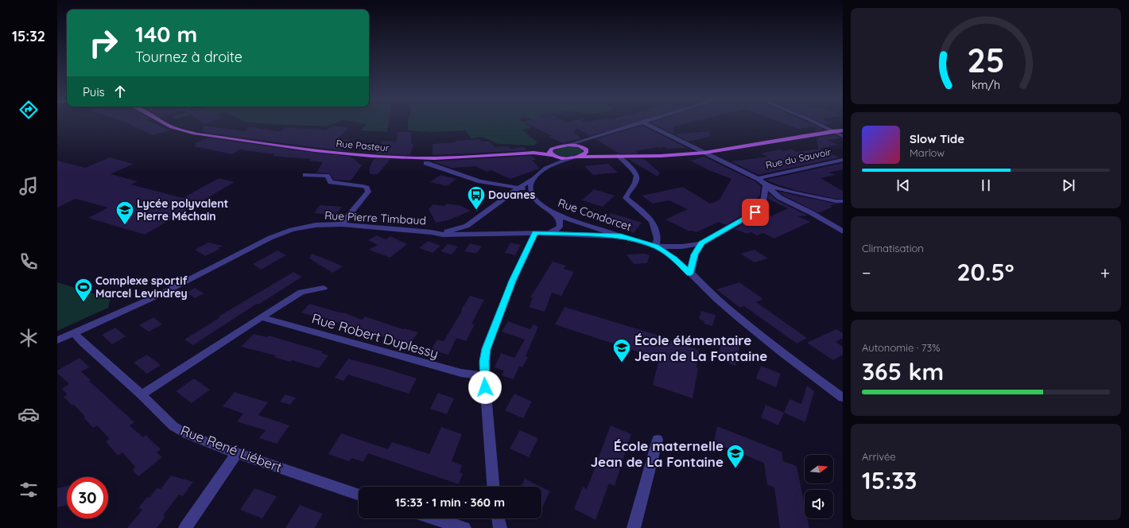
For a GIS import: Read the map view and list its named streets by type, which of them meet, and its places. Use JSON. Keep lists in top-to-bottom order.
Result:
{
  "streets": {
    "main road": ["Rue Pasteur"],
    "street": [
      "Rue du Sauvoir",
      "Rue Condorcet",
      "Rue Pierre Timbaud",
      "Rue Robert Duplessy",
      "Rue René Liébert"
    ]
  },
  "crossings": [
    ["Rue du Sauvoir", "Rue Condorcet"],
    ["Rue Condorcet", "Rue Pierre Timbaud"],
    ["Rue Pierre Timbaud", "Rue René Liébert"]
  ],
  "places": {
    "bus stop": ["Douanes"],
    "school or university": ["Lycée polyvalent Pierre Méchain", "École élémentaire Jean de La Fontaine", "École maternelle Jean de La Fontaine"],
    "sports": ["Complexe sportif Marcel Levindrey"]
  },
  "north": "right",
  "page": {
    "tabs": "15:32",
    "turn": ["140 m", "Tournez à droite"],
    "then": "Puis",
    "song": ["Slow Tide", "Marlow"],
    "tile": [
      "Climatisation",
      ["Autonomie · 73%", "365 km"],
      ["Arrivée", "15:33"]
    ],
    "heat": ["−", "20.5°", "+"],
    "limit": "30",
    "trip": "15:33 · 1 min · 360 m",
    "gauge": ["25", "km/h"]
  }
}
